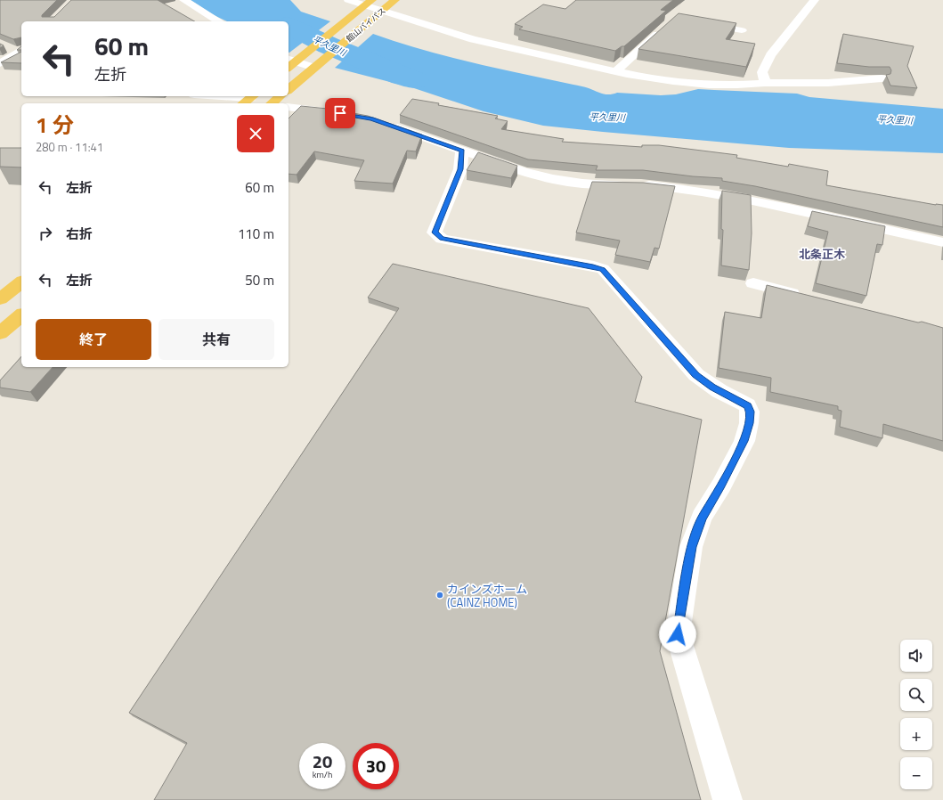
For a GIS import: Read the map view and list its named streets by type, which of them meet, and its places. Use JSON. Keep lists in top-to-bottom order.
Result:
{
  "streets": {
    "highway": ["館山バイパス"]
  },
  "districts": ["北条正木"],
  "water": ["平久里川"],
  "places": ["カインズホーム (CAINZ HOME)"],
  "page": {
    "turn": ["60 m", "左折"],
    "heading": ["1 分", "280 m · 11:41"],
    "list": [
      {
        "name": "左折",
        "value": "60 m"
      },
      {
        "name": "右折",
        "value": "110 m"
      },
      {
        "name": "左折",
        "value": "50 m"
      }
    ],
    "buttons": ["終了", "共有"],
    "map_buttons": ["+", "−"],
    "speed": "20 km/h",
    "limit": "30"
  }
}
